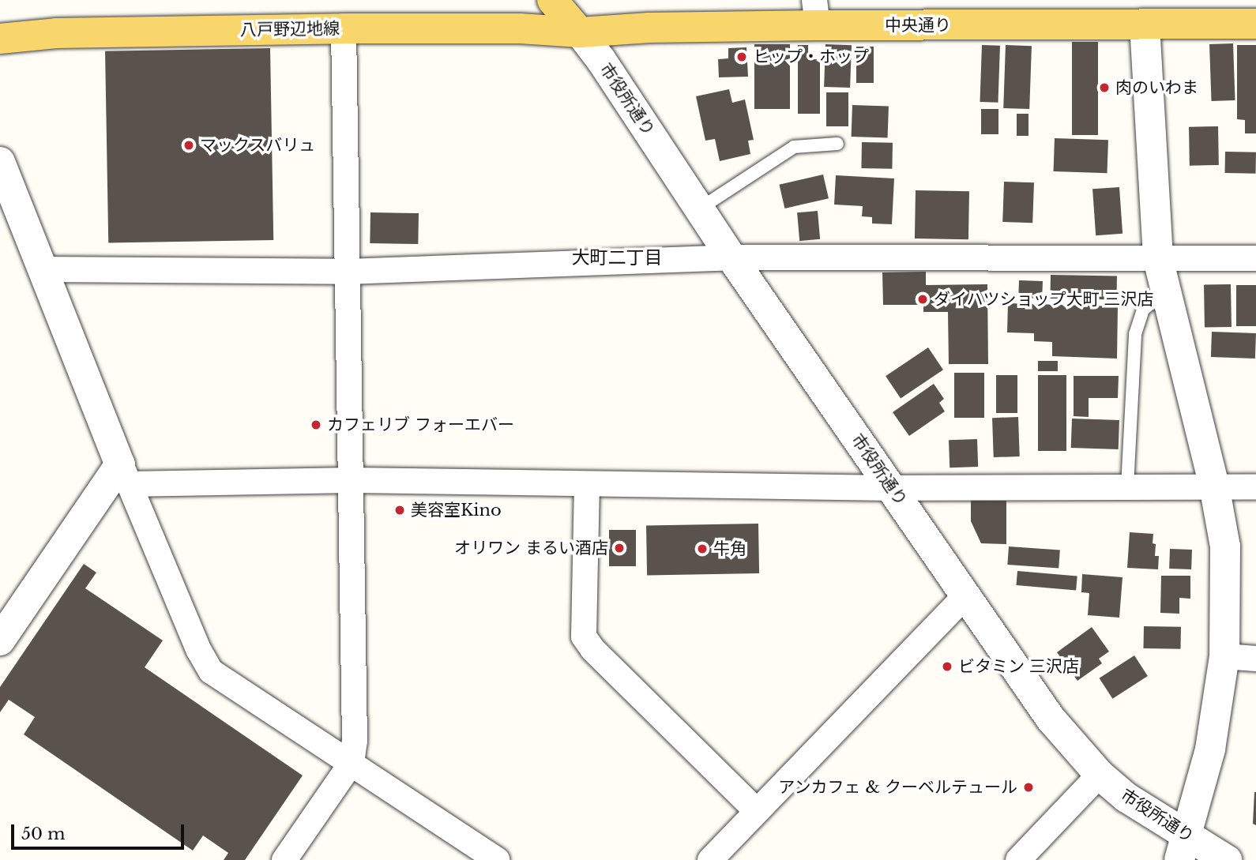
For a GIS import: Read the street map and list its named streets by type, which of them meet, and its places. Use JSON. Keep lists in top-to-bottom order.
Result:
{
  "streets": {
    "main road": ["中央通り", "八戸野辺地線"],
    "street": ["市役所通り"]
  },
  "crossings": [
    ["中央通り", "八戸野辺地線"],
    ["中央通り", "市役所通り"],
    ["八戸野辺地線", "市役所通り"]
  ],
  "districts": ["大町二丁目"],
  "places": [
    "ヒップ・ホップ",
    "肉のいわま",
    "マックスバリュ",
    "ダイハツショップ大町 三沢店",
    "カフェリブ フォーエバー",
    "美容室Kino",
    "オリワン まるい酒店",
    "牛角",
    "ビタミン 三沢店",
    "アンカフェ & クーベルテュール"
  ],
  "scale_bar": "50 m"
}
